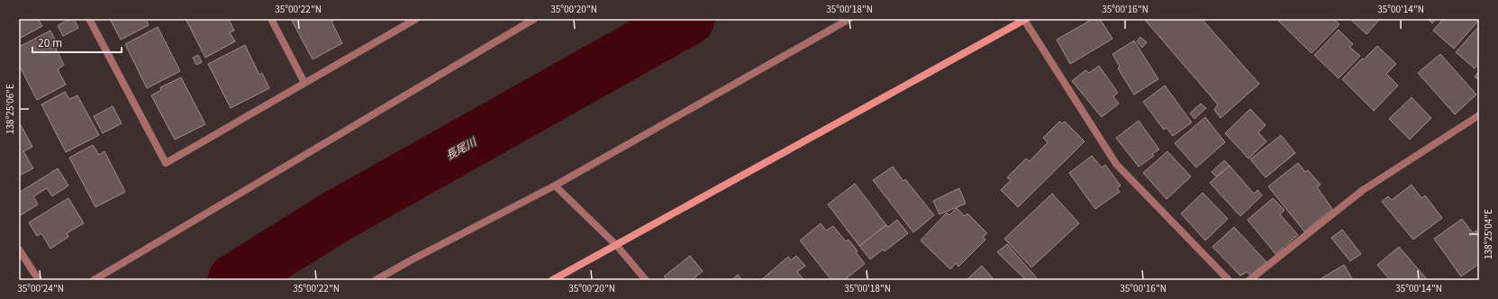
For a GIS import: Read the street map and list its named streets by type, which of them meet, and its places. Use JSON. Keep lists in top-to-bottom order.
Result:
{
  "water": ["長尾川"],
  "scale_bar": "20 m",
  "coordinates": [
    "35°00'22\"N",
    "35°00'20\"N",
    "35°00'18\"N",
    "35°00'16\"N",
    "35°00'14\"N",
    "138°25'06\"E",
    "138°25'04\"E",
    "35°00'24\"N"
  ]
}
